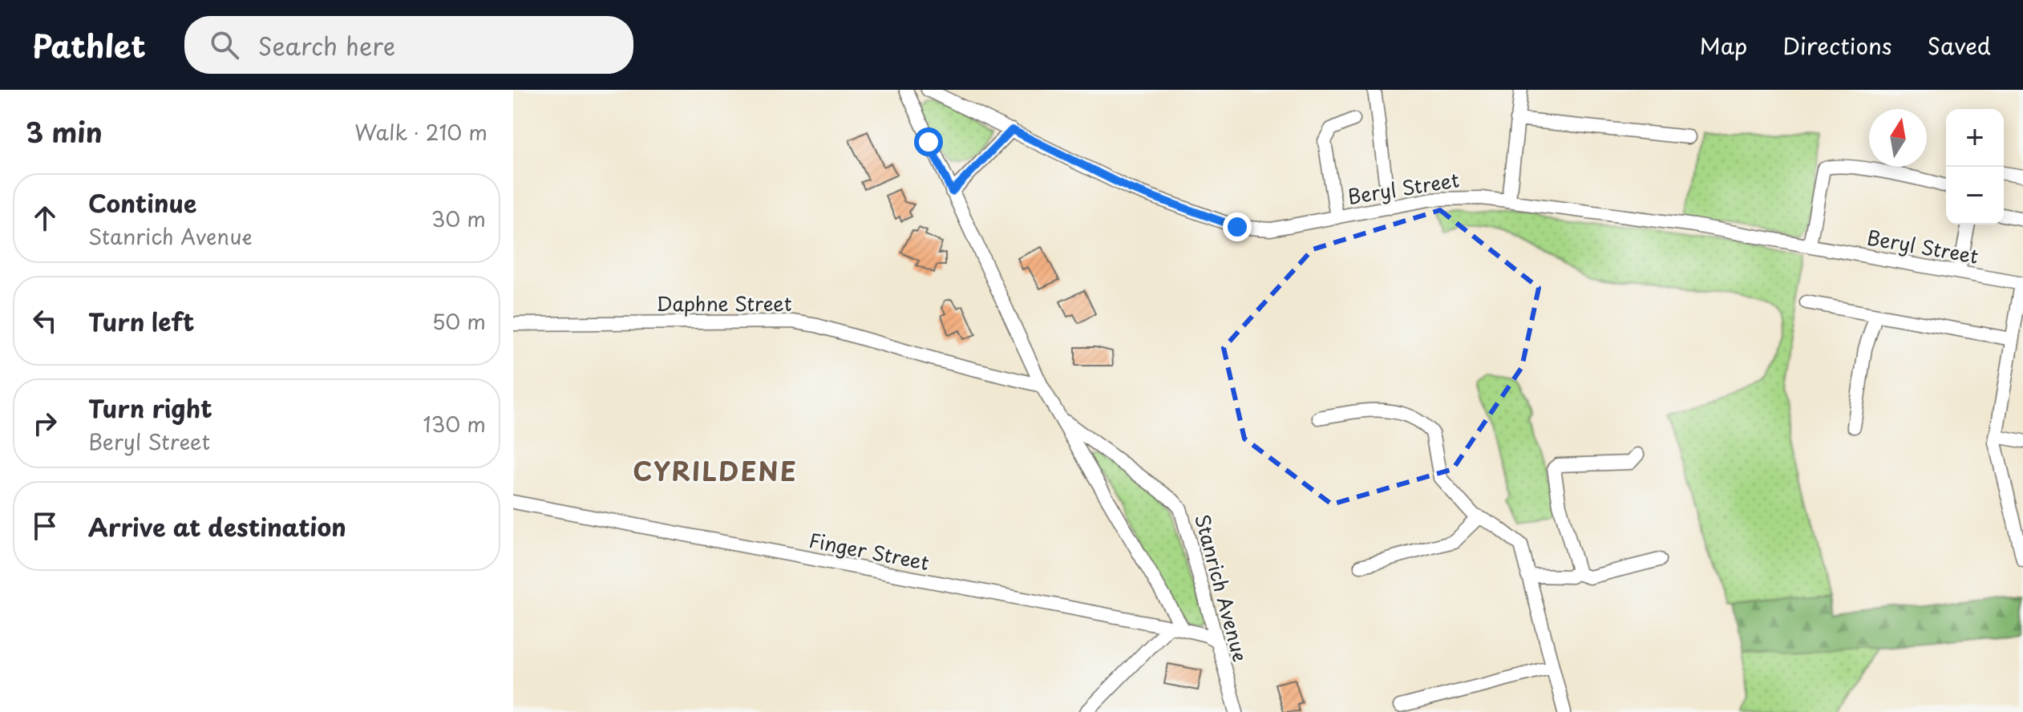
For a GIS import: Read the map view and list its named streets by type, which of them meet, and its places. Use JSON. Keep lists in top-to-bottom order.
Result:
{
  "streets": {
    "street": [
      "Beryl Street",
      "Daphne Street",
      "Finger Street",
      "Stanrich Avenue"
    ]
  },
  "crossings": [
    ["Daphne Street", "Stanrich Avenue"],
    ["Finger Street", "Stanrich Avenue"]
  ],
  "districts": ["CYRILDENE"],
  "north": "top",
  "page": {
    "header": "Pathlet",
    "search": "Search here",
    "nav": ["Map", "Directions", "Saved"],
    "heading": ["3 min", "Walk · 210 m"],
    "map_buttons": ["+", "−"],
    "list": [
      ["Continue", "Stanrich Avenue", "30 m"],
      ["Turn left", "50 m"],
      ["Turn right", "Beryl Street", "130 m"],
      "Arrive at destination"
    ]
  }
}
